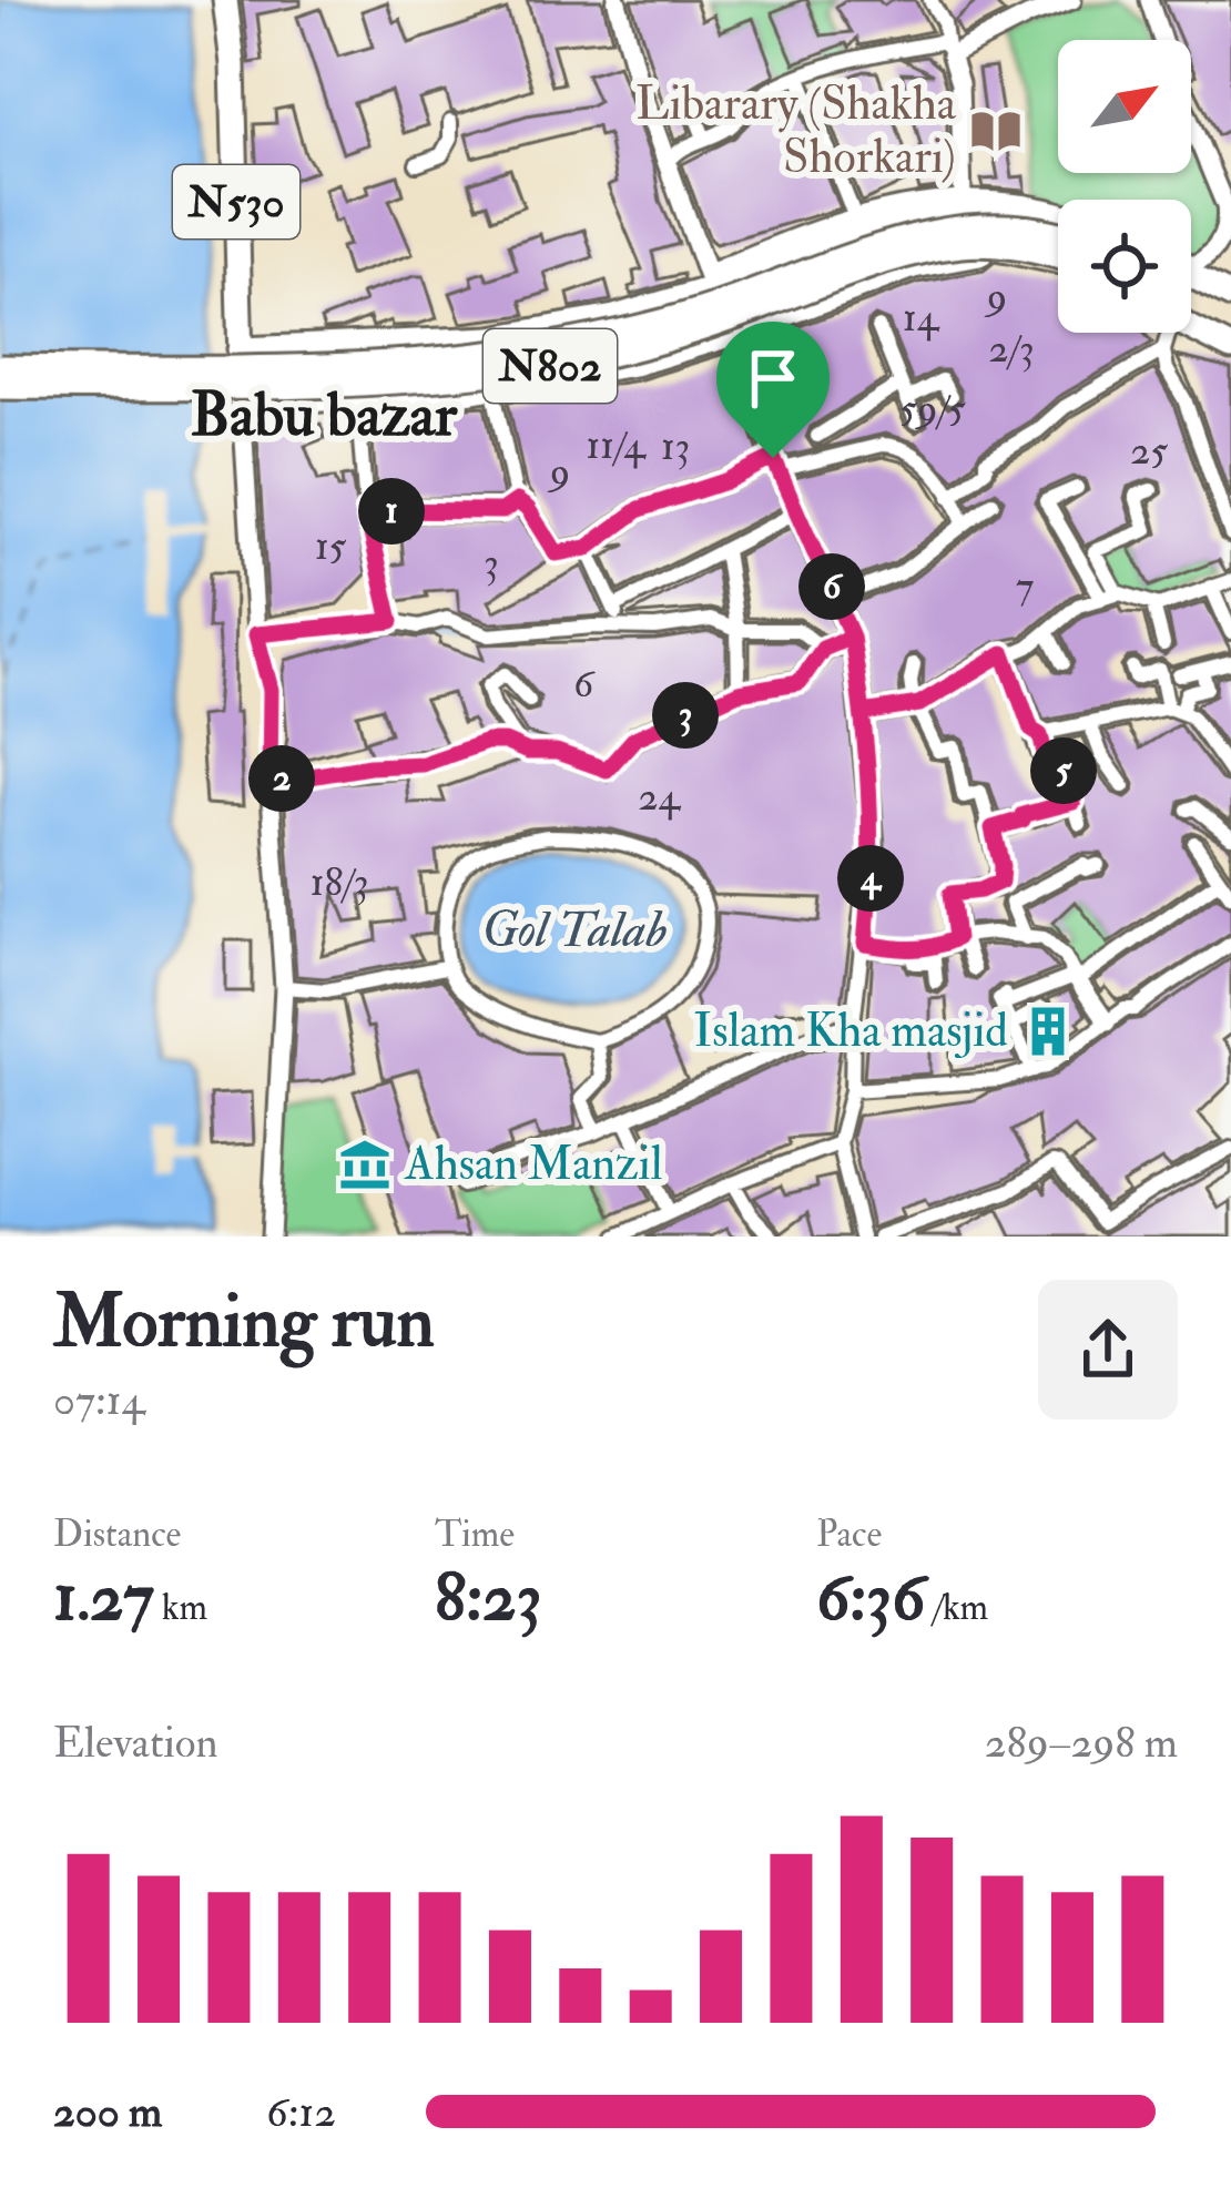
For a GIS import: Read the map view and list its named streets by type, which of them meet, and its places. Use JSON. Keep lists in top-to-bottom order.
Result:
{
  "streets": {
    "highway": ["N530", "N802"]
  },
  "districts": ["Babu bazar"],
  "water": ["Gol Talab"],
  "places": {
    "library": ["Libarary (Shakha Shorkari)"],
    "building": ["Islam Kha masjid"],
    "museum": ["Ahsan Manzil"]
  },
  "house_numbers": [
    "9",
    "14",
    "2/3",
    "59/5",
    "11/4",
    "13",
    "25",
    "9",
    "15",
    "3",
    "7",
    "6",
    "24",
    "18/3"
  ],
  "north": "top right",
  "page": {
    "pins": [
      "1",
      "6",
      "3",
      "5",
      "2",
      "4"
    ],
    "heading": ["Morning run", "07:14"],
    "stats": [
      ["Distance", "1.27 km"],
      ["Time", "8:23"],
      ["Pace", "6:36 /km"]
    ],
    "chart": ["Elevation", "289–298 m"],
    "list": [
      {
        "name": "200 m",
        "note": "6:12"
      }
    ]
  }
}
